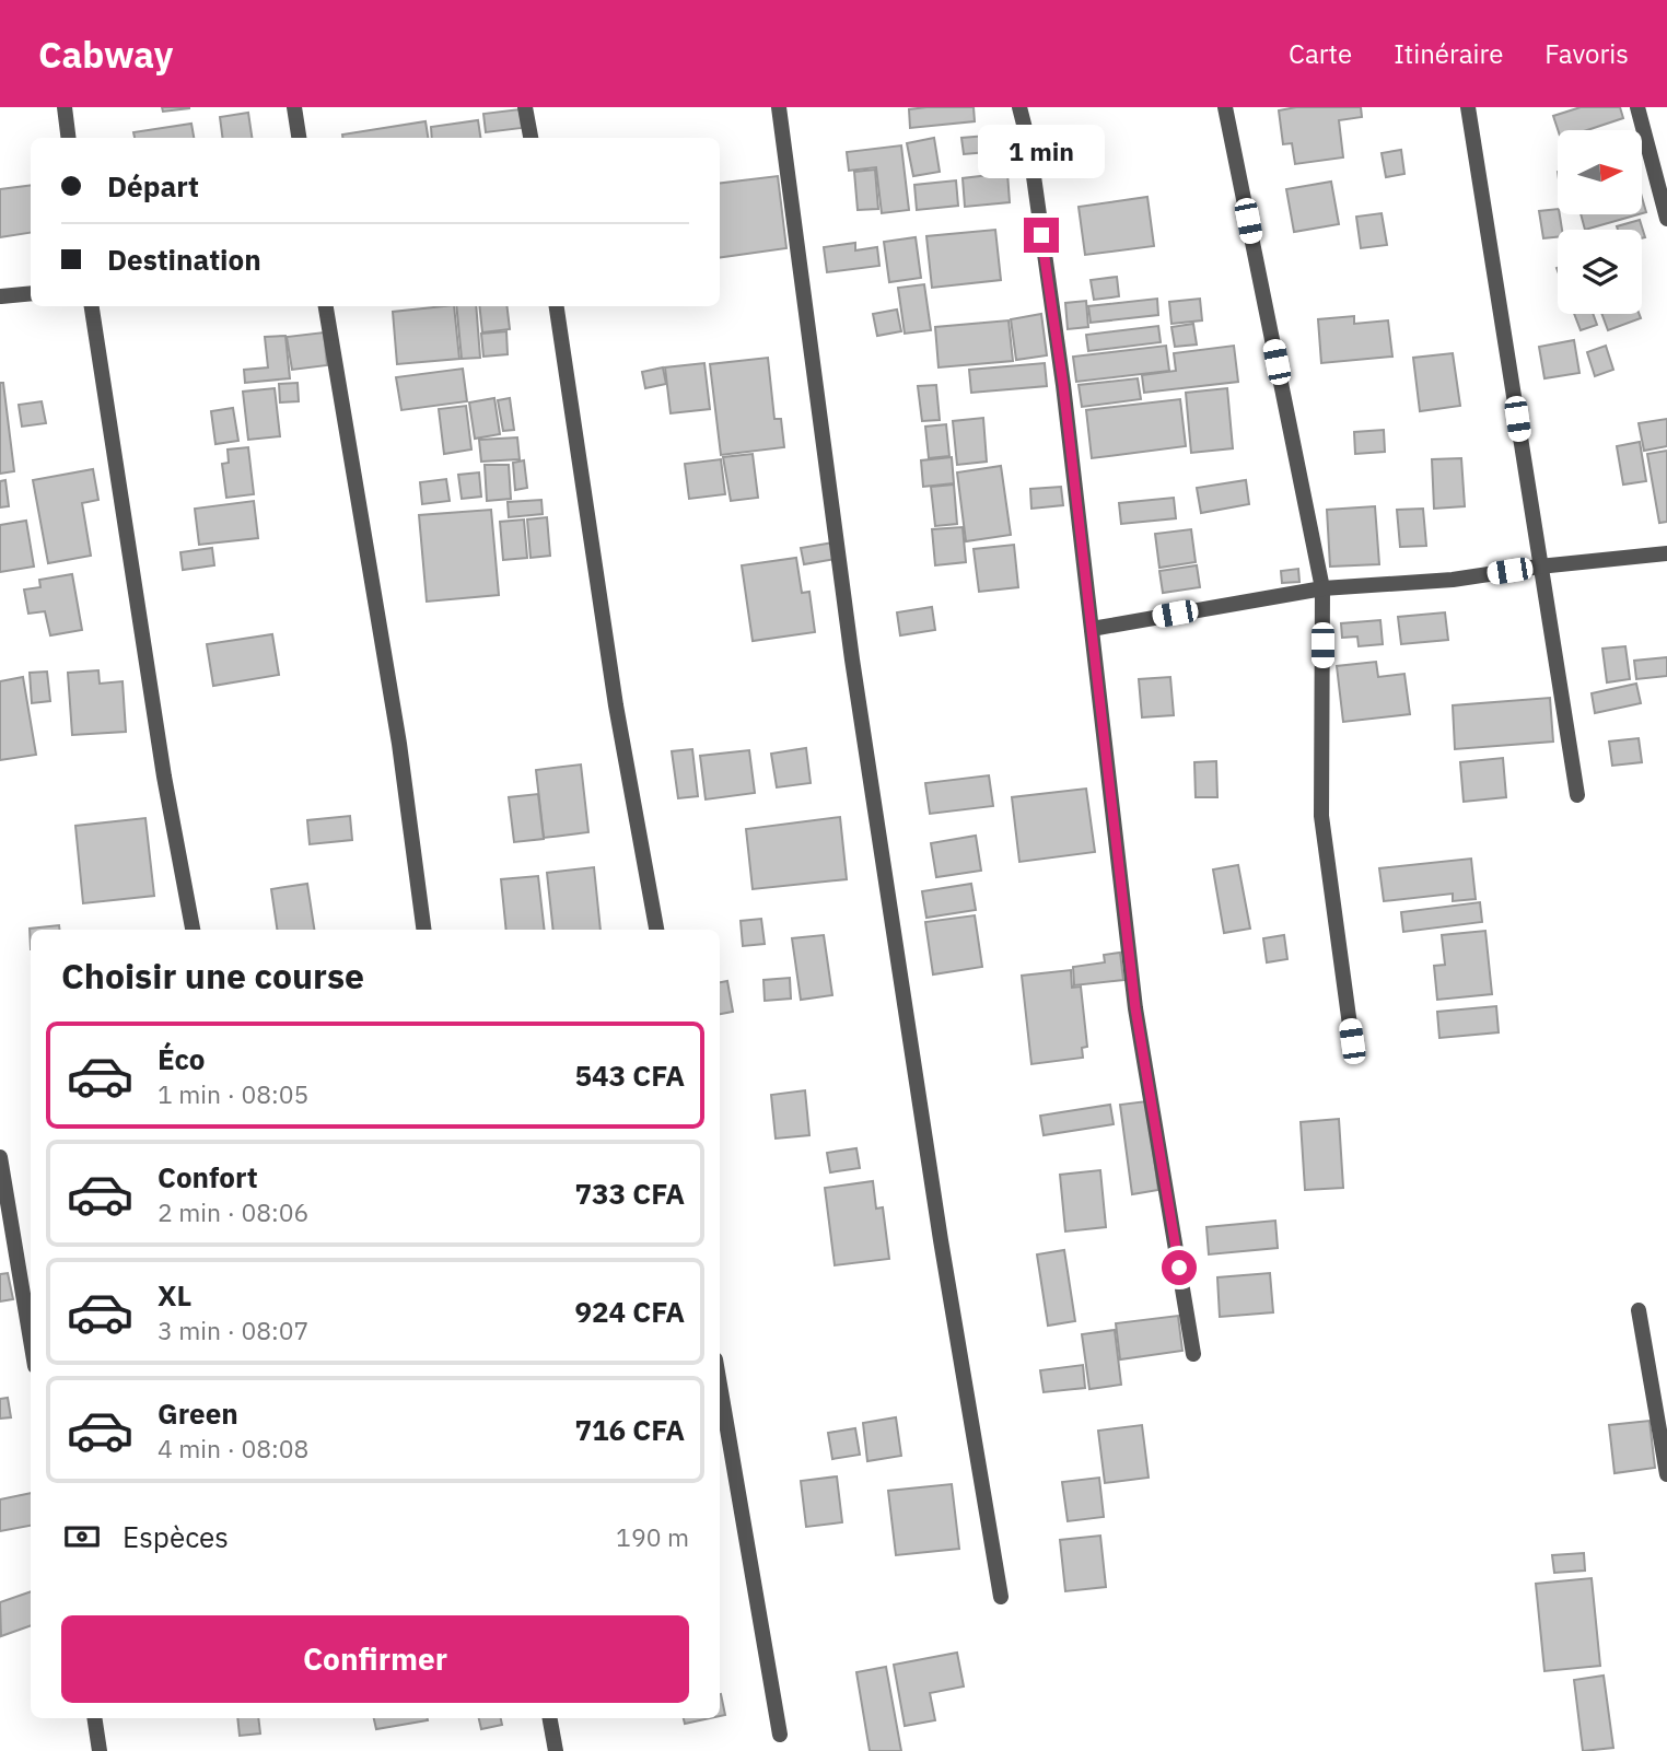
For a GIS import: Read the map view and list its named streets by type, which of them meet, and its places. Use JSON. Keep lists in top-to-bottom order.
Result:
{
  "north": "right",
  "page": {
    "header": "Cabway",
    "nav": ["Carte", "Itinéraire", "Favoris"],
    "bubble": "1 min",
    "banner": ["Départ", "Destination"],
    "heading": "Choisir une course",
    "list": [
      {
        "name": "Éco",
        "note": "1 min · 08:05",
        "value": "543 CFA"
      },
      {
        "name": "Confort",
        "note": "2 min · 08:06",
        "value": "733 CFA"
      },
      {
        "name": "XL",
        "note": "3 min · 08:07",
        "value": "924 CFA"
      },
      {
        "name": "Green",
        "note": "4 min · 08:08",
        "value": "716 CFA"
      }
    ],
    "pay": ["Espèces", "190 m"],
    "buttons": "Confirmer"
  }
}
